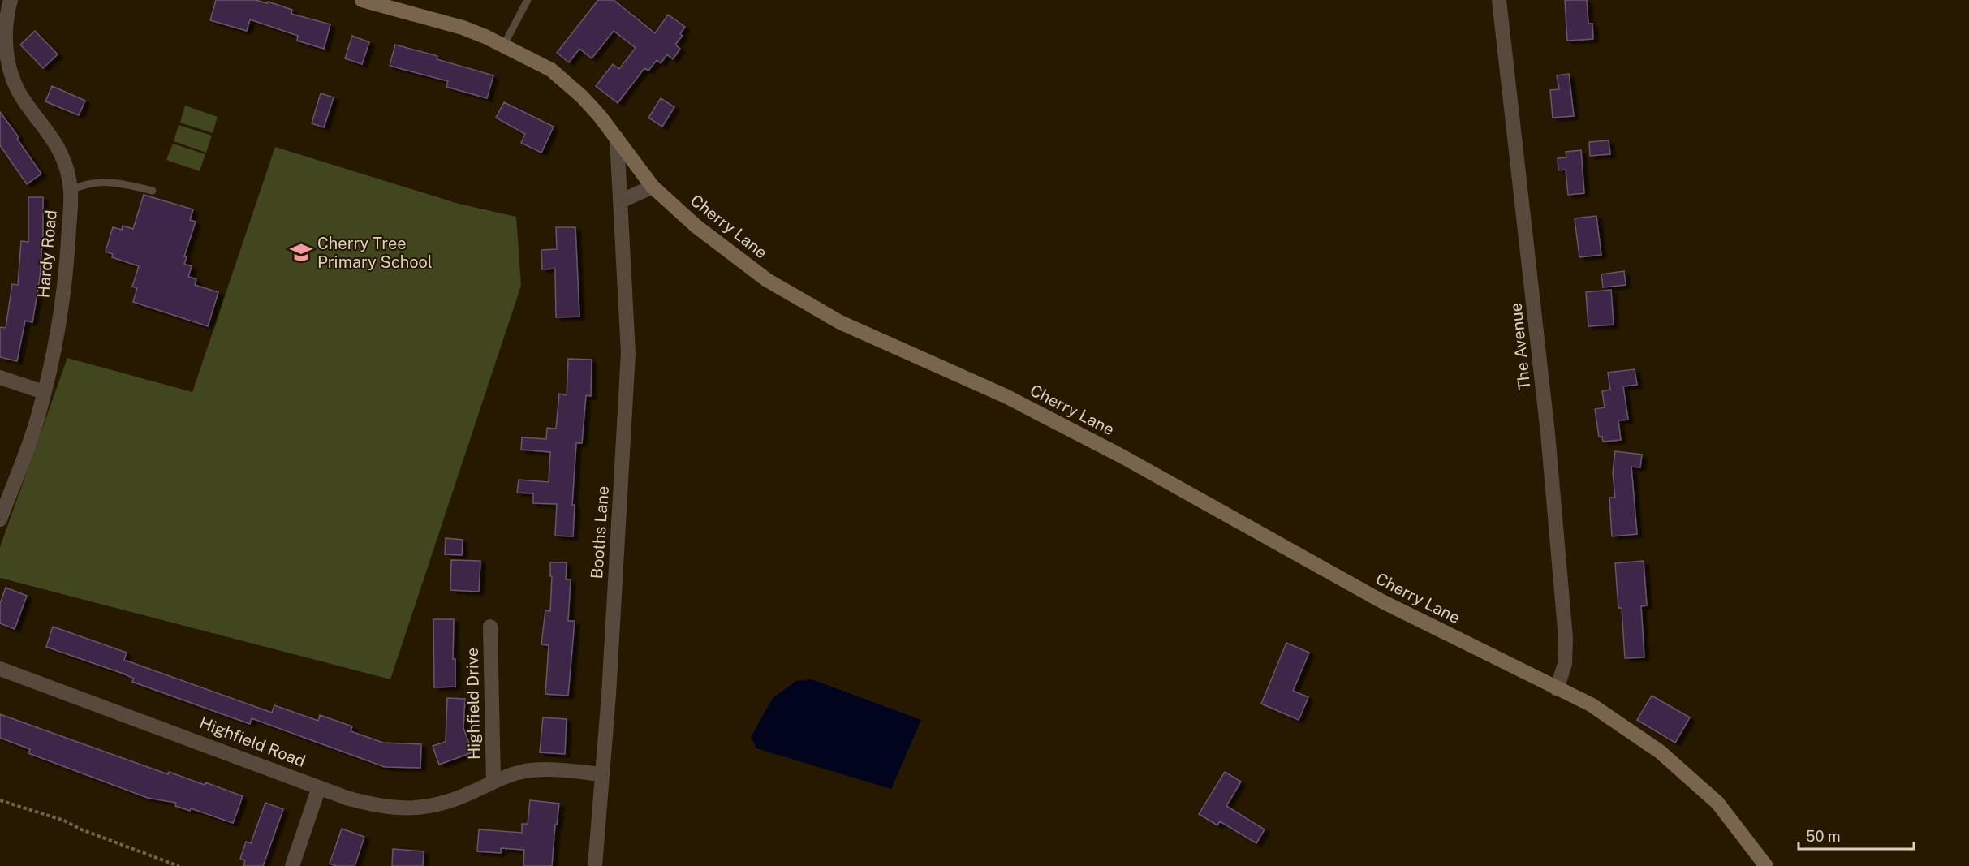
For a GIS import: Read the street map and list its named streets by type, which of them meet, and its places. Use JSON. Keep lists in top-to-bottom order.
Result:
{
  "streets": {
    "main road": ["Cherry Lane"],
    "street": [
      "Hardy Road",
      "The Avenue",
      "Booths Lane",
      "Highfield Drive",
      "Highfield Road"
    ]
  },
  "crossings": [
    ["Cherry Lane", "The Avenue"],
    ["Cherry Lane", "Booths Lane"],
    ["Booths Lane", "Highfield Road"],
    ["Highfield Drive", "Highfield Road"]
  ],
  "places": {
    "school or university": ["Cherry Tree Primary School"]
  },
  "scale_bar": "50 m"
}
